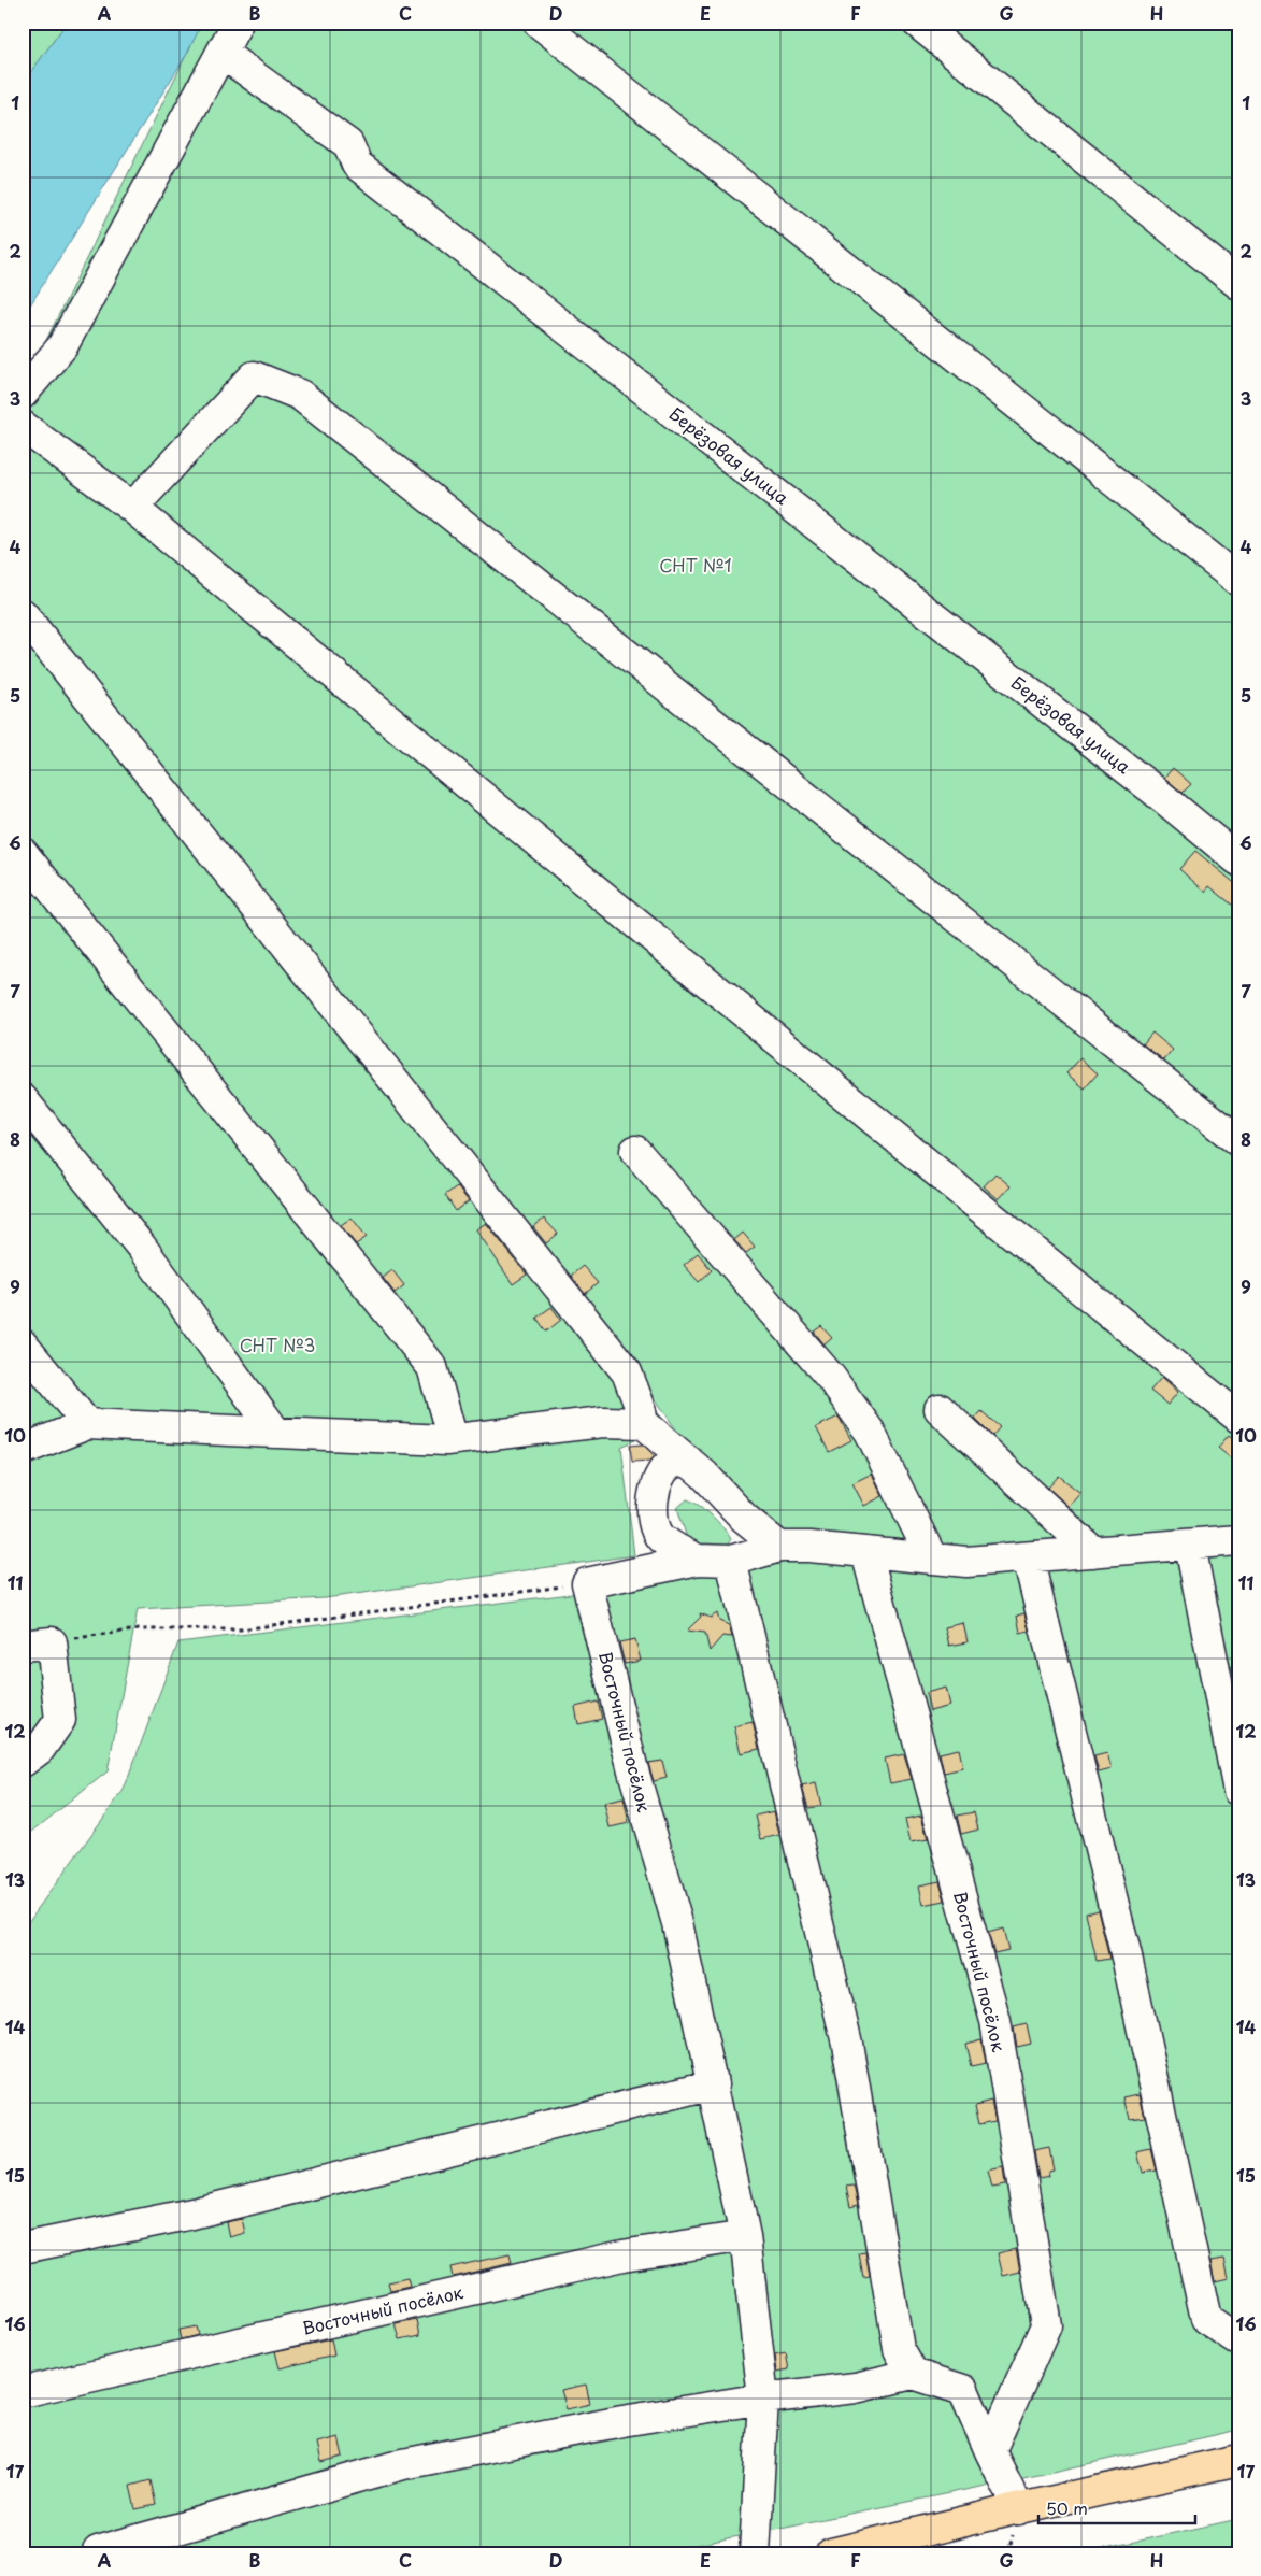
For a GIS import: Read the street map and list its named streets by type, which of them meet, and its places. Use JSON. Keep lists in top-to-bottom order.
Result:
{
  "streets": {
    "street": ["Берёзовая улица", "Восточный посёлок"]
  },
  "parks": ["СНТ №1", "СНТ №3"],
  "scale_bar": "50 m",
  "grid": {
    "columns": [
      "A",
      "B",
      "C",
      "D",
      "E",
      "F",
      "G",
      "H"
    ],
    "rows": [
      "1",
      "2",
      "3",
      "4",
      "5",
      "6",
      "7",
      "8",
      "9",
      "10",
      "11",
      "12",
      "13",
      "14",
      "15",
      "16",
      "17"
    ]
  }
}
